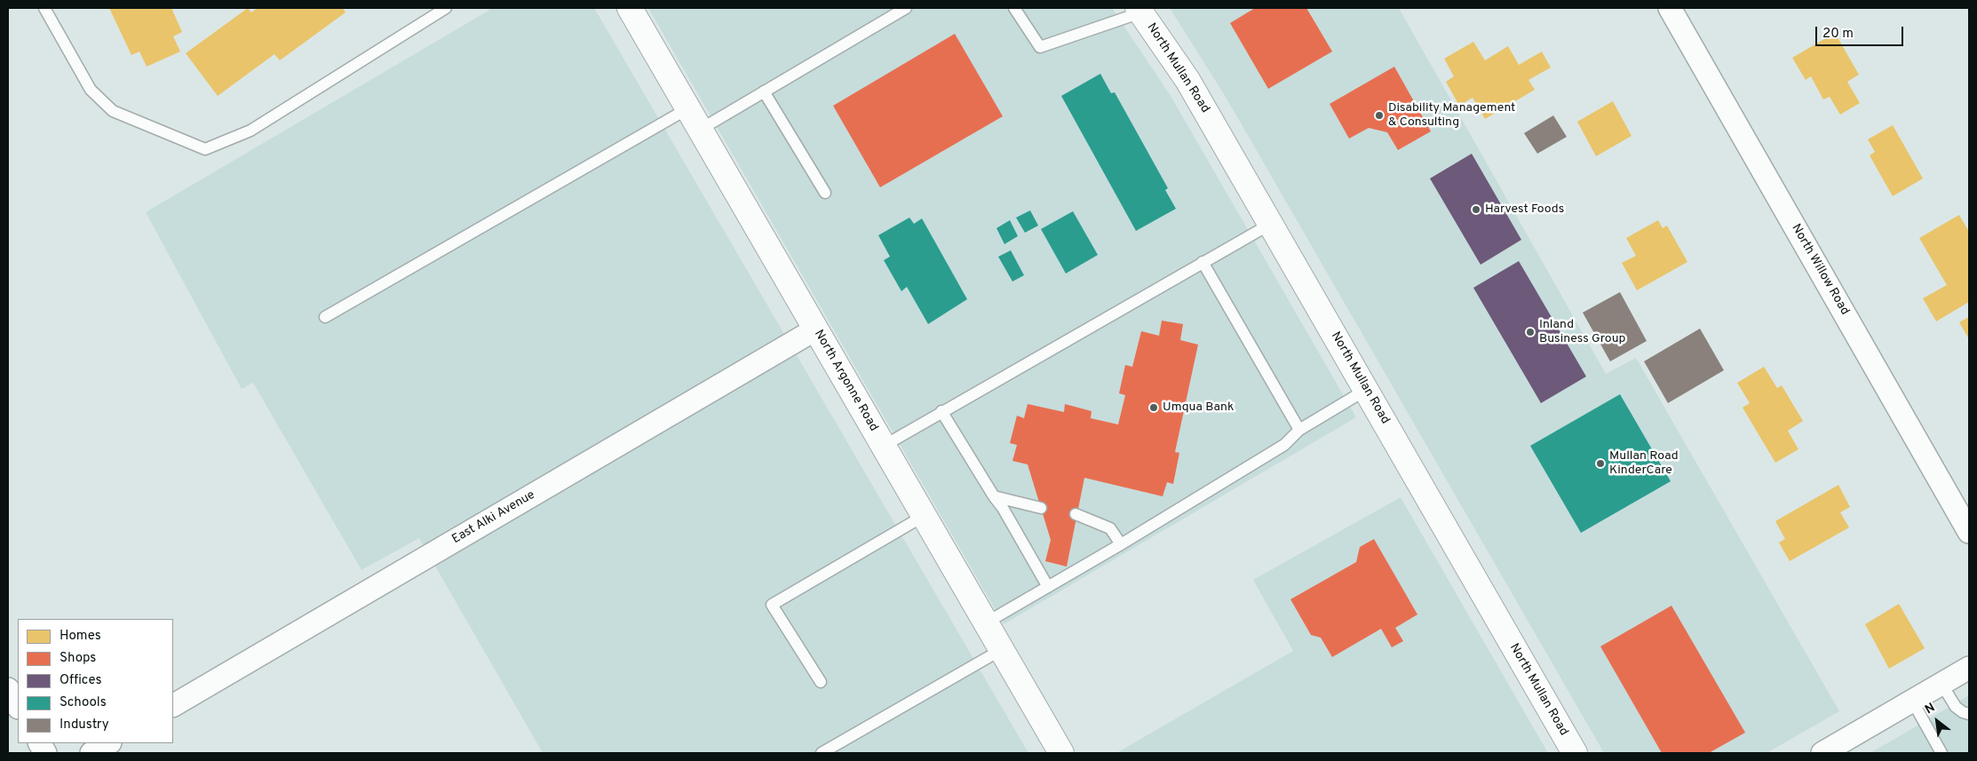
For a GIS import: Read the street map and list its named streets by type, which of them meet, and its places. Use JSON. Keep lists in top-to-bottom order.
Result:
{
  "streets": {
    "main road": ["North Mullan Road", "North Argonne Road"],
    "street": ["North Willow Road", "East Alki Avenue"]
  },
  "crossings": [
    ["North Argonne Road", "East Alki Avenue"]
  ],
  "places": [
    "Disability Management & Consulting",
    "Harvest Foods",
    "Inland Business Group",
    "Umqua Bank",
    "Mullan Road KinderCare"
  ],
  "legend": [
    "Homes",
    "Shops",
    "Offices",
    "Schools",
    "Industry"
  ],
  "scale_bar": "20 m",
  "north": "top left"
}
